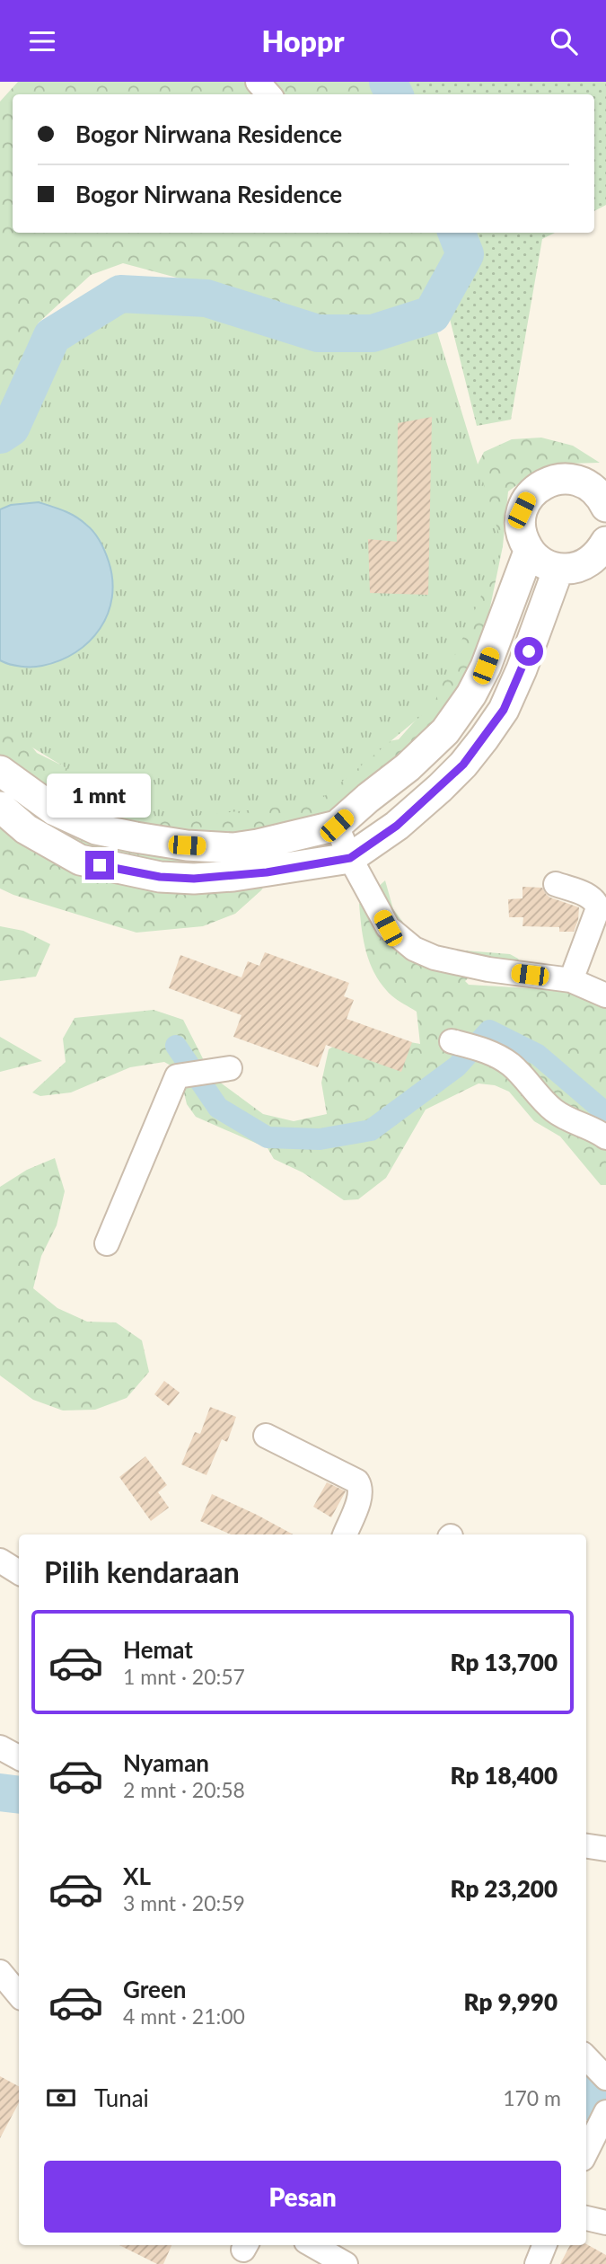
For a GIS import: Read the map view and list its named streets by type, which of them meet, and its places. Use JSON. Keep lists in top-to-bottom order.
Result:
{
  "page": {
    "header": "Hoppr",
    "banner": ["Bogor Nirwana Residence", "Bogor Nirwana Residence"],
    "bubble": "1 mnt",
    "heading": "Pilih kendaraan",
    "list": [
      {
        "name": "Hemat",
        "note": "1 mnt · 20:57",
        "value": "Rp 13,700"
      },
      {
        "name": "Nyaman",
        "note": "2 mnt · 20:58",
        "value": "Rp 18,400"
      },
      {
        "name": "XL",
        "note": "3 mnt · 20:59",
        "value": "Rp 23,200"
      },
      {
        "name": "Green",
        "note": "4 mnt · 21:00",
        "value": "Rp 9,990"
      }
    ],
    "pay": ["Tunai", "170 m"],
    "buttons": "Pesan"
  }
}
